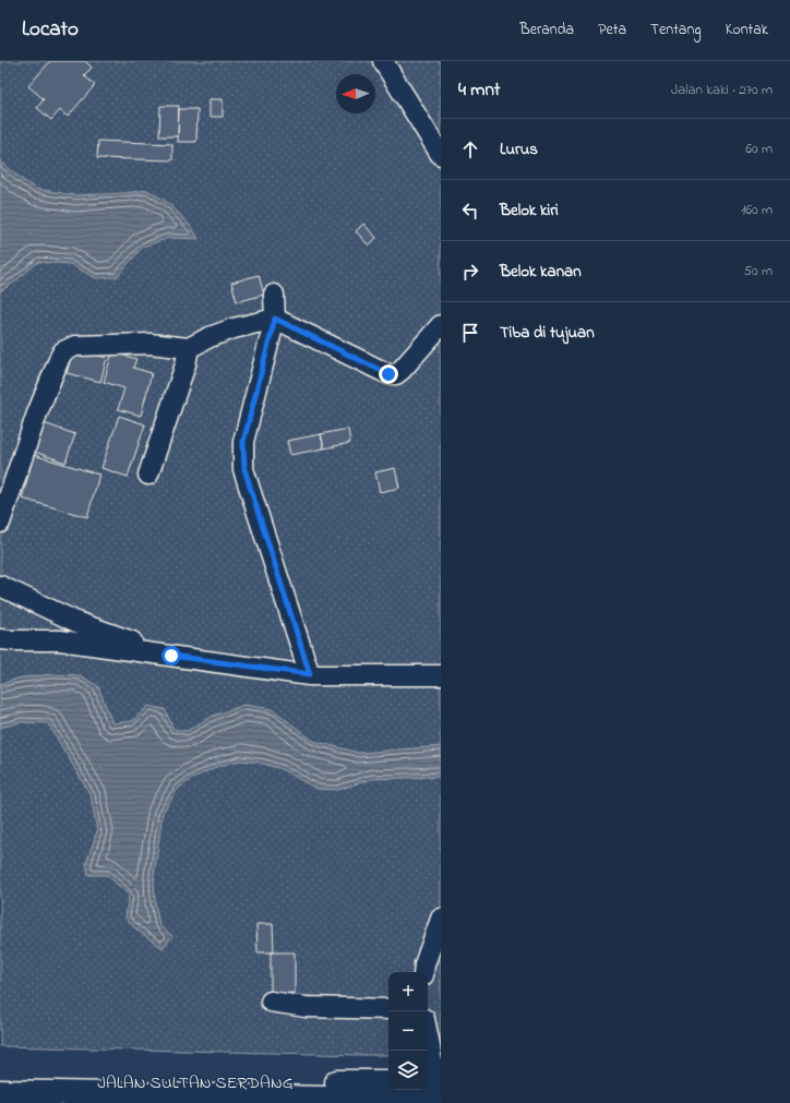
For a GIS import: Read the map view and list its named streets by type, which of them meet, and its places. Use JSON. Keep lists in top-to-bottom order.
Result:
{
  "streets": {
    "highway": ["JALAN SULTAN SERDANG"]
  },
  "north": "left",
  "page": {
    "header": "Locato",
    "nav": [
      "Beranda",
      "Peta",
      "Tentang",
      "Kontak"
    ],
    "heading": ["4 mnt", "Jalan kaki · 270 m"],
    "list": [
      ["Lurus", "60 m"],
      ["Belok kiri", "160 m"],
      ["Belok kanan", "50 m"],
      "Tiba di tujuan"
    ],
    "map_buttons": ["+", "−"]
  }
}
